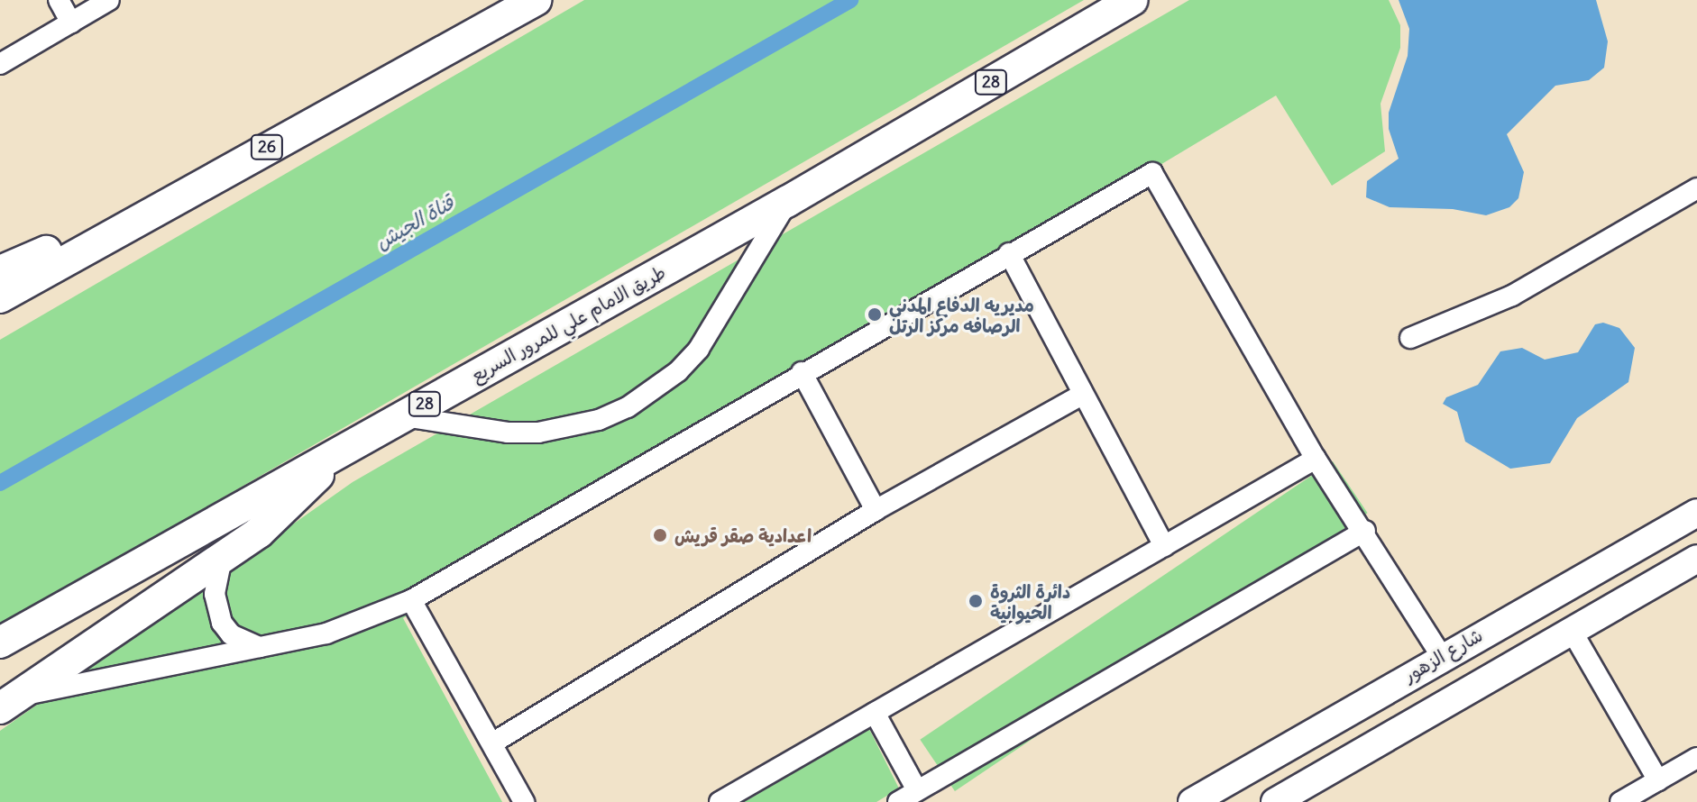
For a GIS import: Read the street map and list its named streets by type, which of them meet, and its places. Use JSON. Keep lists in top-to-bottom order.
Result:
{
  "streets": {
    "highway": ["28", "26", "طريق الامام علي للمرور السريع"],
    "main road": ["شارع الزهور"]
  },
  "water": ["قناة الجيش"],
  "places": ["مديريه الدفاع المدني الرصافه مركز الرتل", "اعدادية صقر قريش", "دائرة الثروة الحيوانية"]
}
